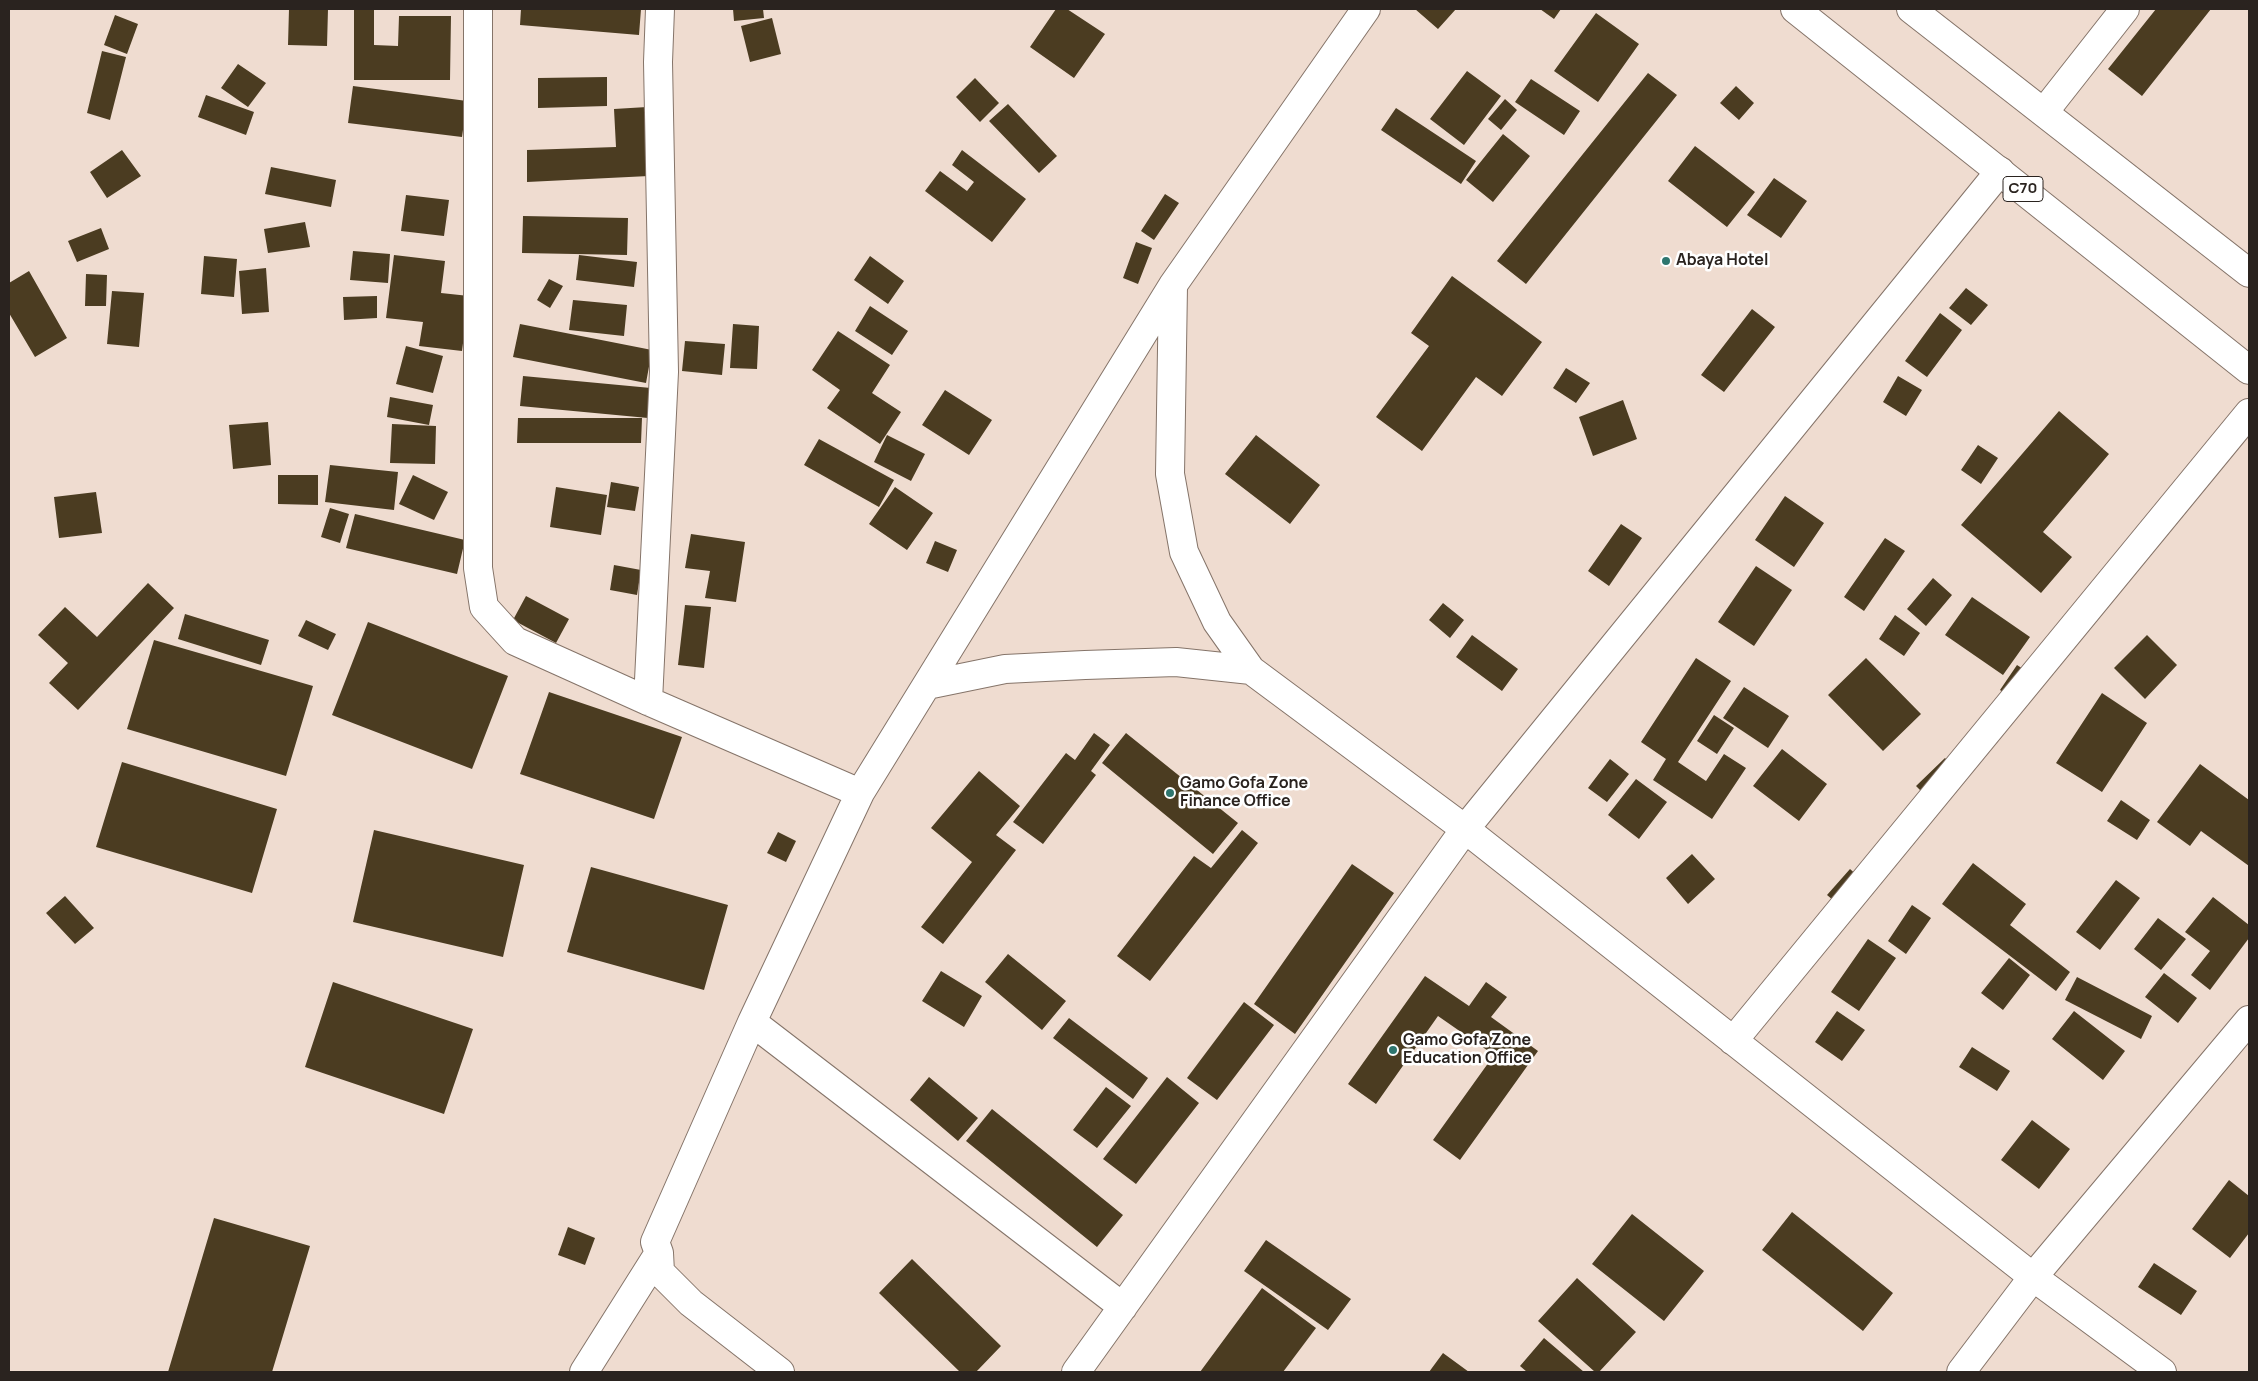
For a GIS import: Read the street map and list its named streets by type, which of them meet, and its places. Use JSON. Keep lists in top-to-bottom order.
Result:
{
  "streets": {
    "main road": ["C70"]
  },
  "places": ["Abaya Hotel", "Gamo Gofa Zone Finance Office", "Gamo Gofa Zone Education Office"]
}
